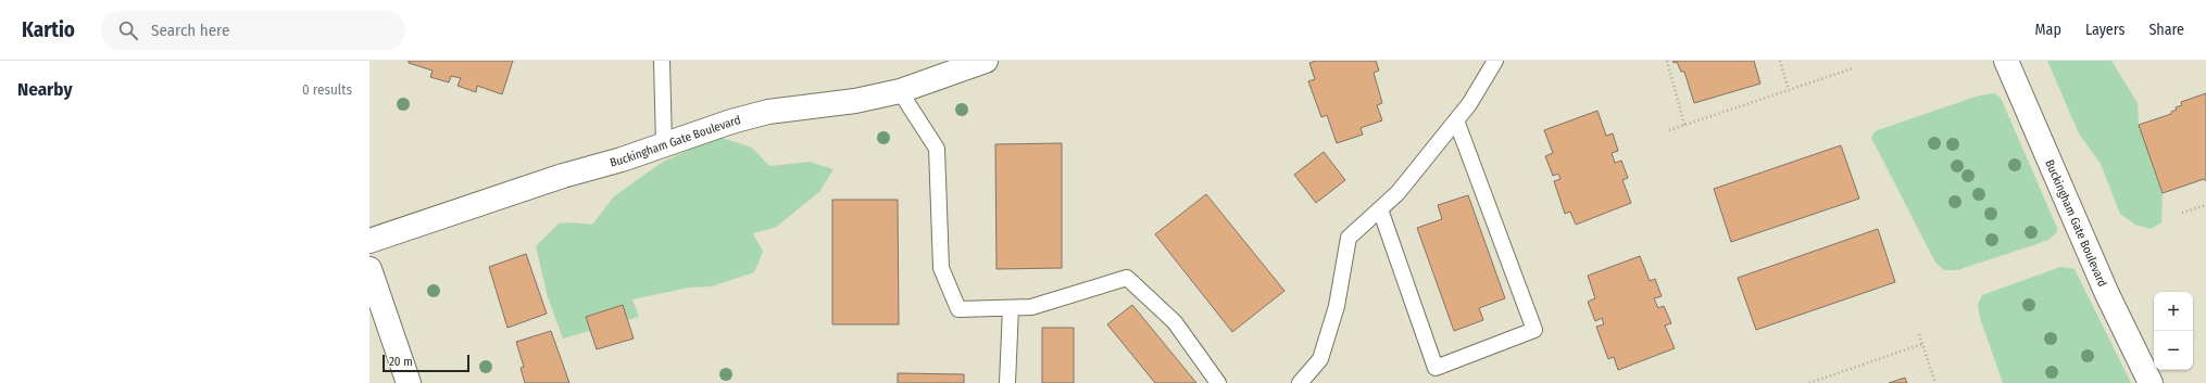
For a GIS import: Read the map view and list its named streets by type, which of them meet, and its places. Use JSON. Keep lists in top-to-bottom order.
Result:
{
  "streets": {
    "street": ["Buckingham Gate Boulevard"]
  },
  "scale_bar": "20 m",
  "page": {
    "header": "Kartio",
    "search": "Search here",
    "nav": ["Map", "Layers", "Share"],
    "heading": ["Nearby", "0 results"],
    "map_buttons": ["+", "−"],
    "scale": "20 m"
  }
}
